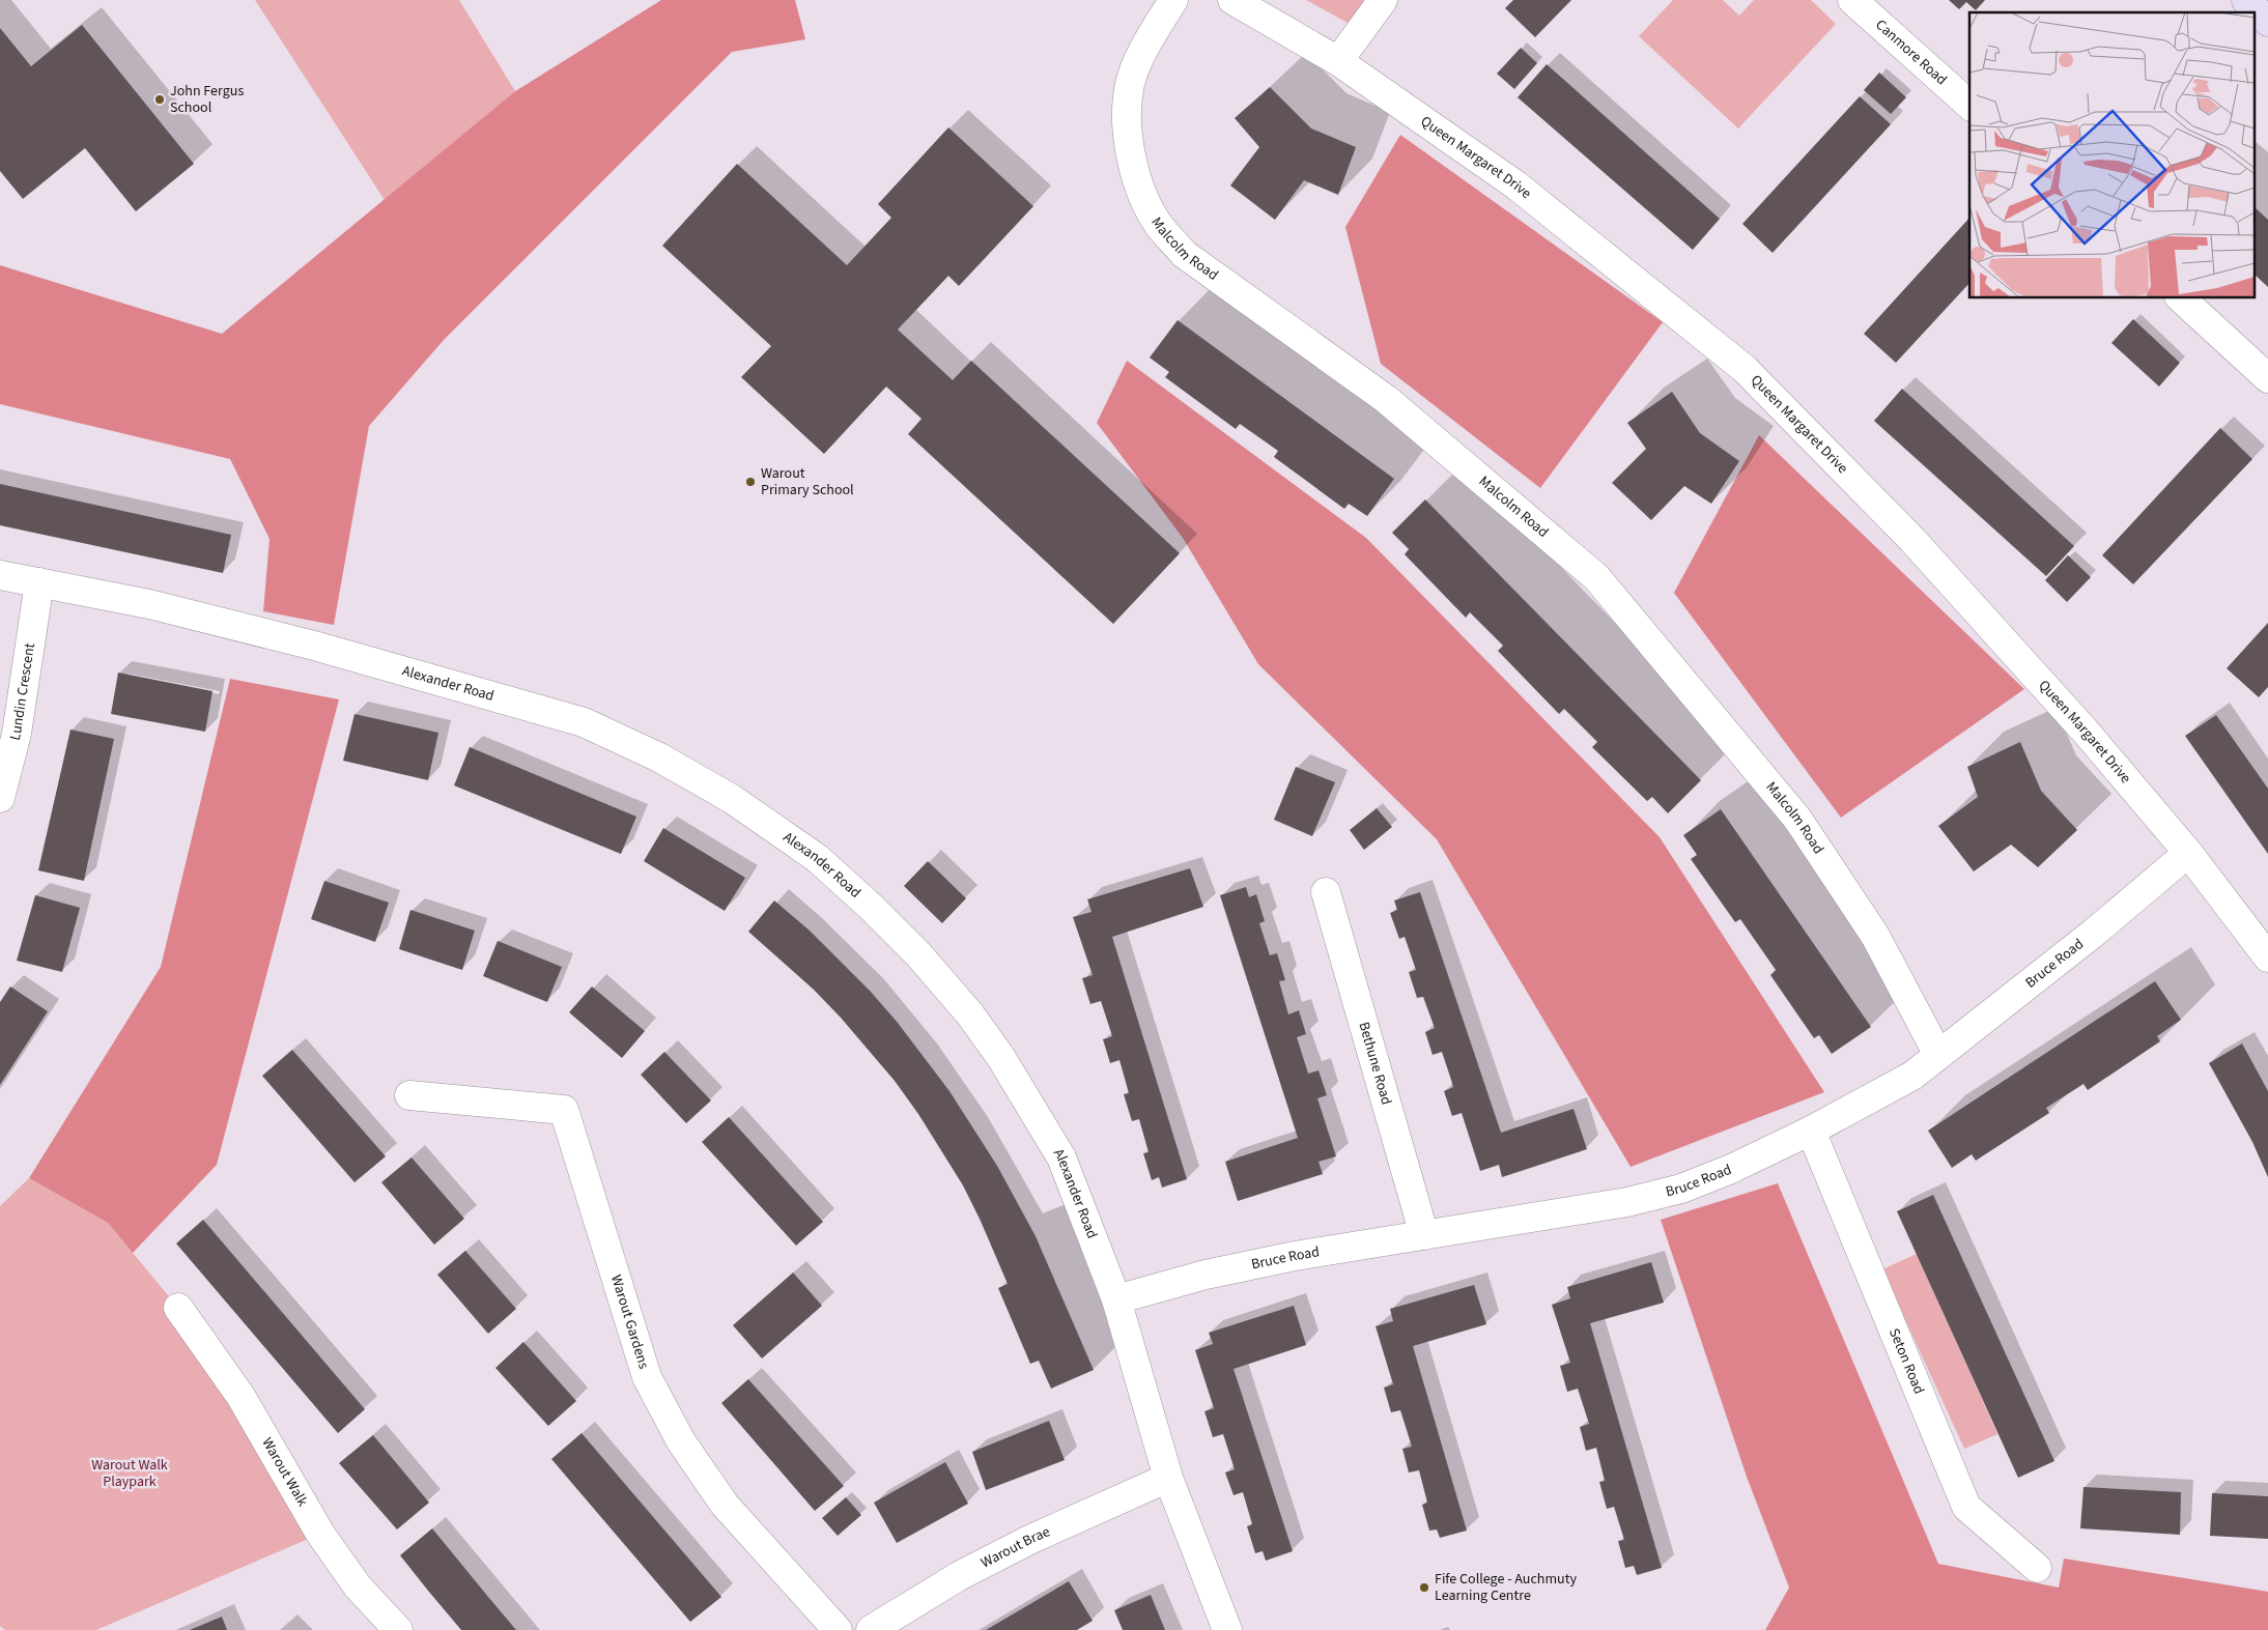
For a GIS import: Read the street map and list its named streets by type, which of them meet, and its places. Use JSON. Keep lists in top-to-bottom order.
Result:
{
  "streets": {
    "street": [
      "Canmore Road",
      "Queen Margaret Drive",
      "Malcolm Road",
      "Alexander Road",
      "Lundin Crescent",
      "Bruce Road",
      "Bethune Road",
      "Warout Gardens",
      "Seton Road",
      "Warout Walk",
      "Warout Brae"
    ]
  },
  "crossings": [
    ["Queen Margaret Drive", "Bruce Road"],
    ["Malcolm Road", "Bruce Road"],
    ["Alexander Road", "Lundin Crescent"],
    ["Alexander Road", "Bruce Road"],
    ["Alexander Road", "Warout Brae"],
    ["Bruce Road", "Bethune Road"],
    ["Bruce Road", "Seton Road"]
  ],
  "parks": ["Warout Walk Playpark"],
  "places": ["John Fergus School", "Warout Primary School", "Fife College - Auchmuty Learning Centre"]
}
